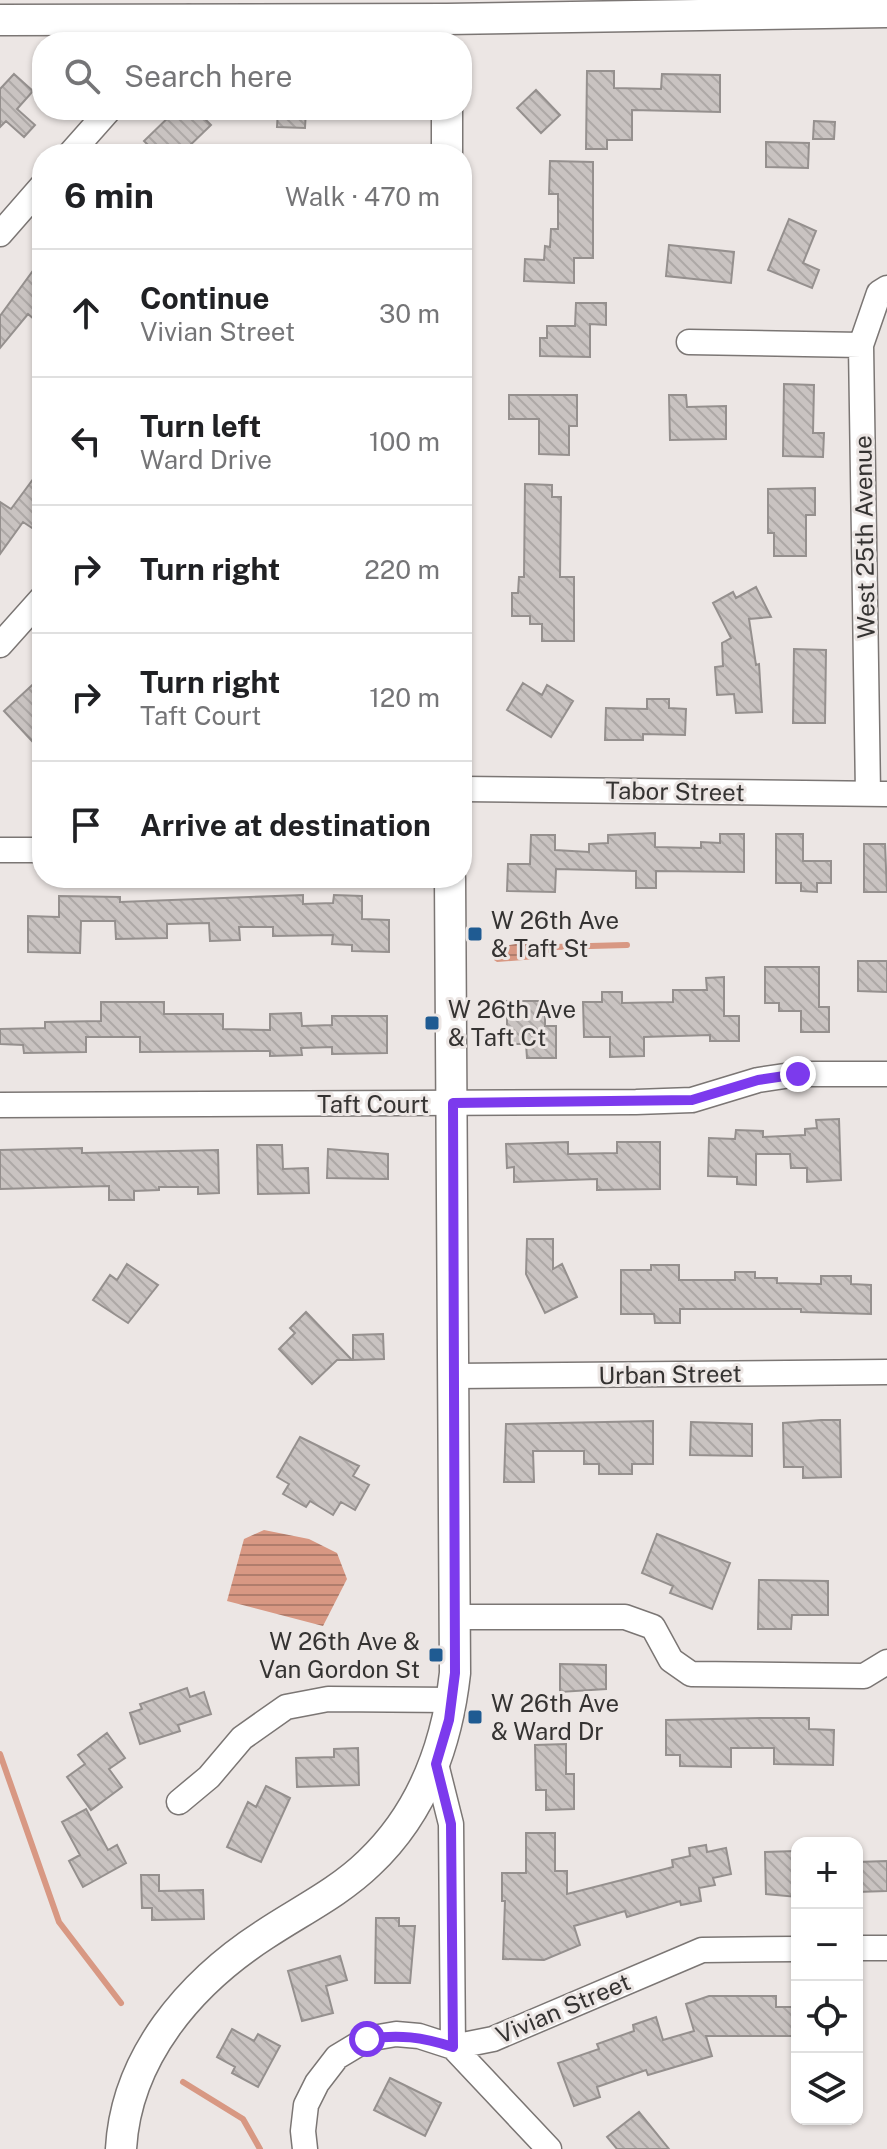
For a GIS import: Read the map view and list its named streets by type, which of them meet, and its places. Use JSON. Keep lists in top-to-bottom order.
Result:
{
  "streets": {
    "street": [
      "West 25th Avenue",
      "Tabor Street",
      "Taft Court",
      "Urban Street",
      "Vivian Street"
    ]
  },
  "crossings": [
    ["West 25th Avenue", "Tabor Street"]
  ],
  "places": {
    "transit": [
      "W 26th Ave & Taft St",
      "W 26th Ave & Taft Ct",
      "W 26th Ave & Van Gordon St",
      "W 26th Ave & Ward Dr"
    ]
  },
  "page": {
    "search": "Search here",
    "heading": ["6 min", "Walk · 470 m"],
    "list": [
      ["Continue", "Vivian Street", "30 m"],
      ["Turn left", "Ward Drive", "100 m"],
      ["Turn right", "220 m"],
      ["Turn right", "Taft Court", "120 m"],
      "Arrive at destination"
    ],
    "map_buttons": ["+", "−"]
  }
}
